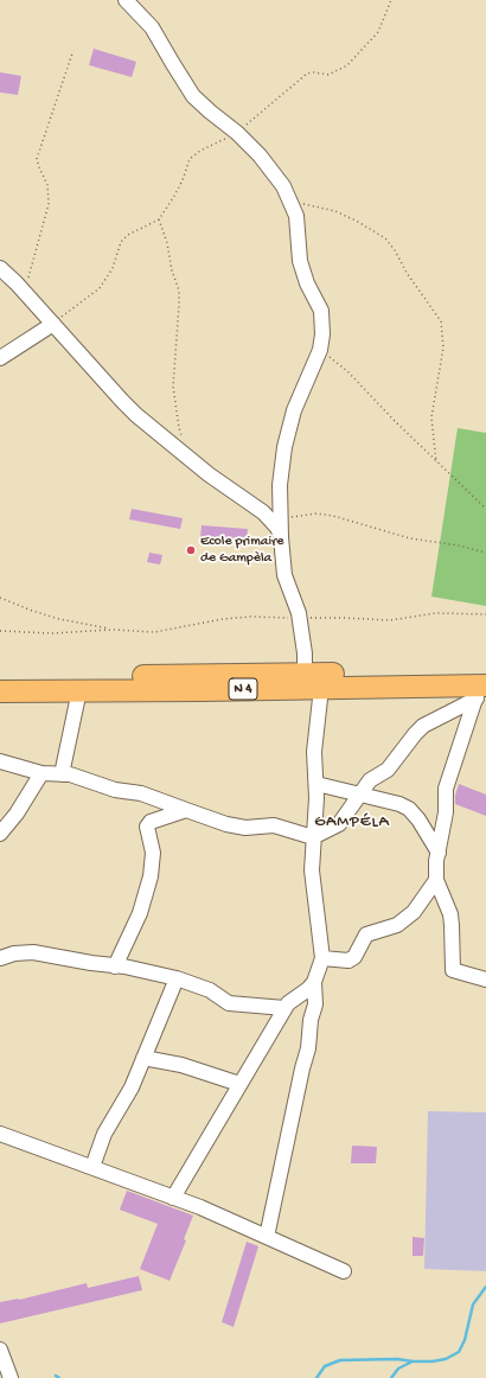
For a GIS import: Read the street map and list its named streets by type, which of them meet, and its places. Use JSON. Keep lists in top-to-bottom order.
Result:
{
  "streets": {
    "highway": ["N 4"]
  },
  "districts": ["GAMPÉLA"],
  "places": ["Ecole primaire de Gampèla"]
}
